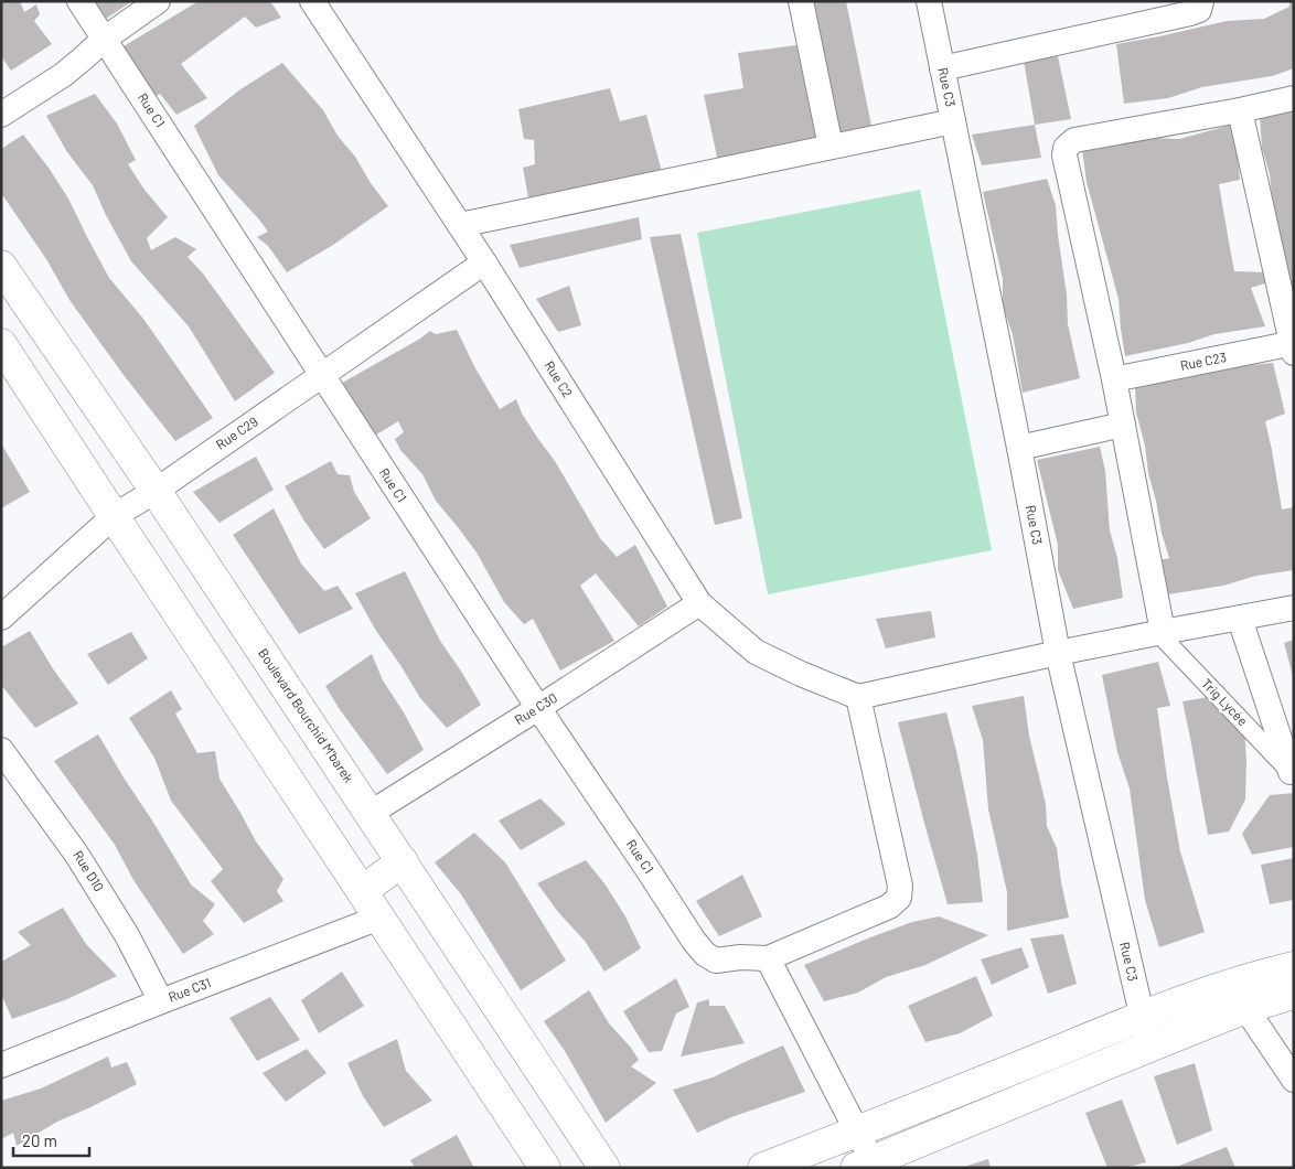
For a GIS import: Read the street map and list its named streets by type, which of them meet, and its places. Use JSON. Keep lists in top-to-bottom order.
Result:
{
  "streets": {
    "main road": ["Boulevard Bourchid M'barek"],
    "street": [
      "Rue C3",
      "Rue C1",
      "Rue C23",
      "Rue C2",
      "Rue C29",
      "Trig Lycée",
      "Rue C30",
      "Rue D10",
      "Rue C31"
    ]
  },
  "crossings": [
    ["Rue C1", "Rue C29"],
    ["Rue C1", "Rue C30"],
    ["Rue C2", "Rue C29"],
    ["Rue C2", "Rue C30"],
    ["Rue C29", "Boulevard Bourchid M'barek"],
    ["Rue C30", "Boulevard Bourchid M'barek"],
    ["Rue D10", "Rue C31"]
  ],
  "scale_bar": "20 m"
}
